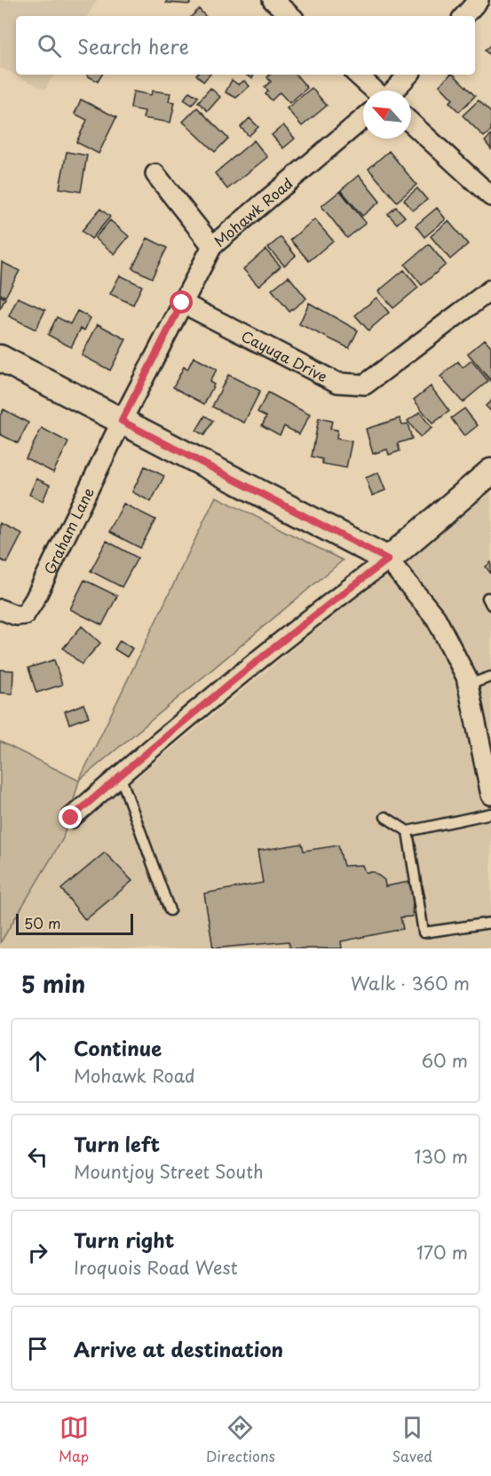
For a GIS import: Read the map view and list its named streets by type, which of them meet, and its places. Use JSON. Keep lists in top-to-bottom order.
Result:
{
  "streets": {
    "street": ["Mohawk Road", "Cayuga Drive", "Graham Lane"]
  },
  "crossings": [
    ["Mohawk Road", "Cayuga Drive"],
    ["Mohawk Road", "Graham Lane"]
  ],
  "scale_bar": "50 m",
  "north": "top left",
  "page": {
    "search": "Search here",
    "scale": "50 m",
    "heading": ["5 min", "Walk · 360 m"],
    "list": [
      ["Continue", "Mohawk Road", "60 m"],
      ["Turn left", "Mountjoy Street South", "130 m"],
      ["Turn right", "Iroquois Road West", "170 m"],
      "Arrive at destination"
    ],
    "nav": ["Map", "Directions", "Saved"]
  }
}
